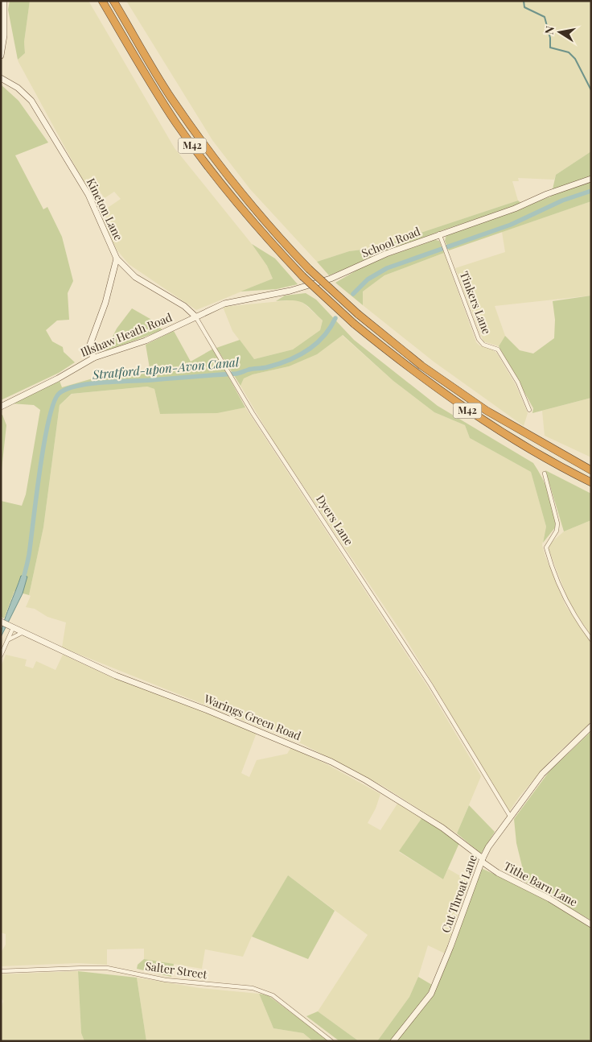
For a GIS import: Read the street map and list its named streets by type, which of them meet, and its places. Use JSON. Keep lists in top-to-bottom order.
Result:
{
  "streets": {
    "highway": ["M42"],
    "street": [
      "Kineton Lane",
      "School Road",
      "Tinkers Lane",
      "Illshaw Heath Road",
      "Dyers Lane",
      "Warings Green Road",
      "Tithe Barn Lane",
      "Cut Throat Lane",
      "Salter Street"
    ]
  },
  "crossings": [
    ["Kineton Lane", "Illshaw Heath Road"],
    ["Kineton Lane", "Dyers Lane"],
    ["School Road", "Tinkers Lane"],
    ["School Road", "Illshaw Heath Road"],
    ["School Road", "Dyers Lane"],
    ["Illshaw Heath Road", "Dyers Lane"],
    ["Dyers Lane", "Cut Throat Lane"],
    ["Warings Green Road", "Tithe Barn Lane"],
    ["Warings Green Road", "Cut Throat Lane"],
    ["Tithe Barn Lane", "Cut Throat Lane"]
  ],
  "water": ["Stratford-upon-Avon Canal"],
  "north": "left"
}
